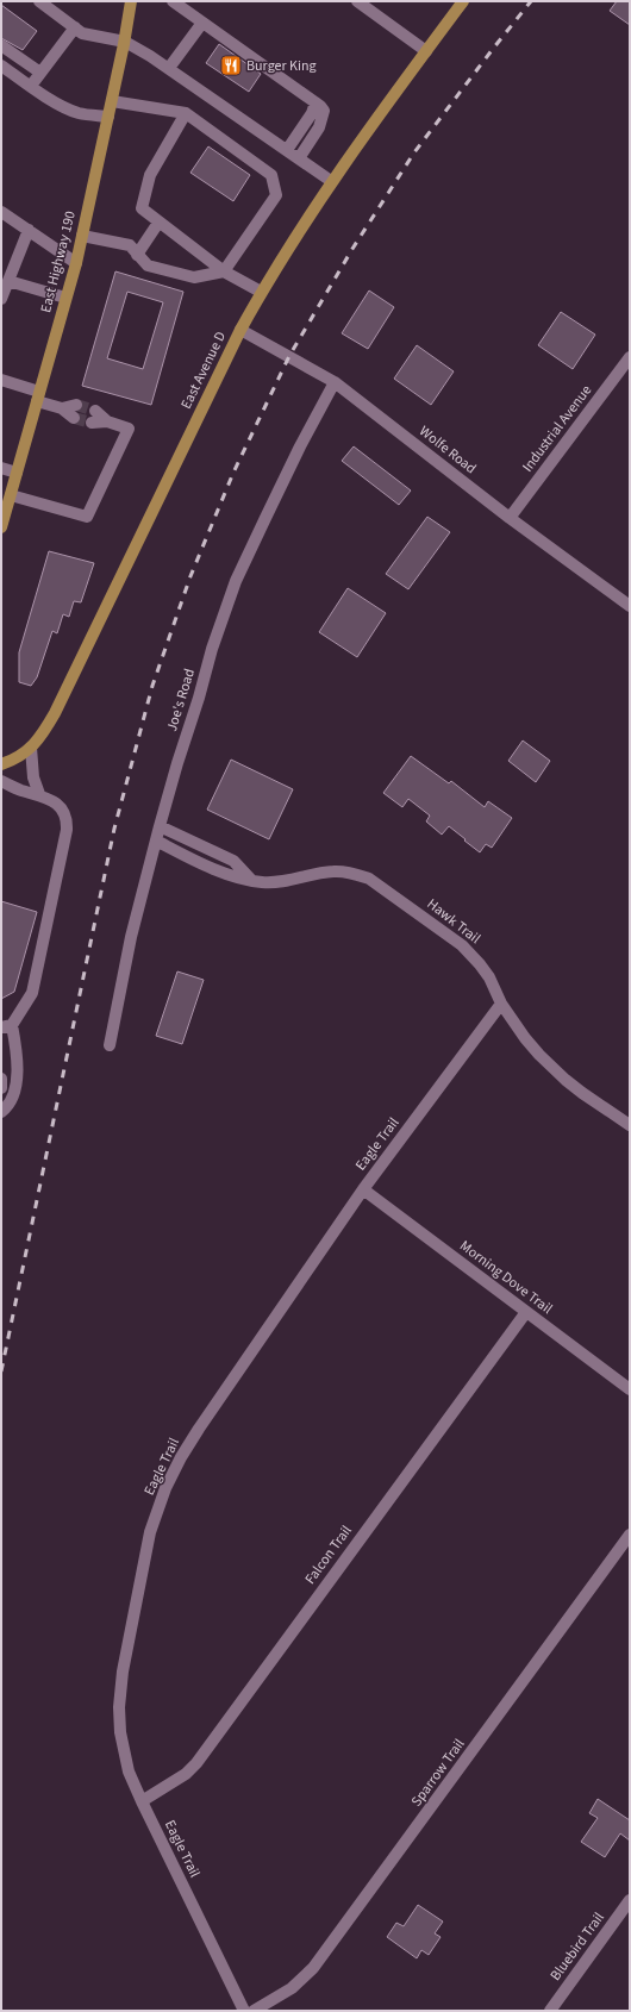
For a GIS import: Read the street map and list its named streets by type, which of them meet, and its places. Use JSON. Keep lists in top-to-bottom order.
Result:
{
  "streets": {
    "main road": ["East Highway 190", "East Avenue D"],
    "street": [
      "Industrial Avenue",
      "Wolfe Road",
      "Joe's Road",
      "Hawk Trail",
      "Eagle Trail",
      "Morning Dove Trail",
      "Falcon Trail",
      "Sparrow Trail",
      "Bluebird Trail"
    ]
  },
  "crossings": [
    ["East Avenue D", "Wolfe Road"],
    ["Industrial Avenue", "Wolfe Road"],
    ["Wolfe Road", "Joe's Road"],
    ["Joe's Road", "Hawk Trail"],
    ["Hawk Trail", "Eagle Trail"],
    ["Eagle Trail", "Morning Dove Trail"],
    ["Eagle Trail", "Falcon Trail"],
    ["Morning Dove Trail", "Falcon Trail"]
  ],
  "places": {
    "restaurant": ["Burger King"]
  }
}
